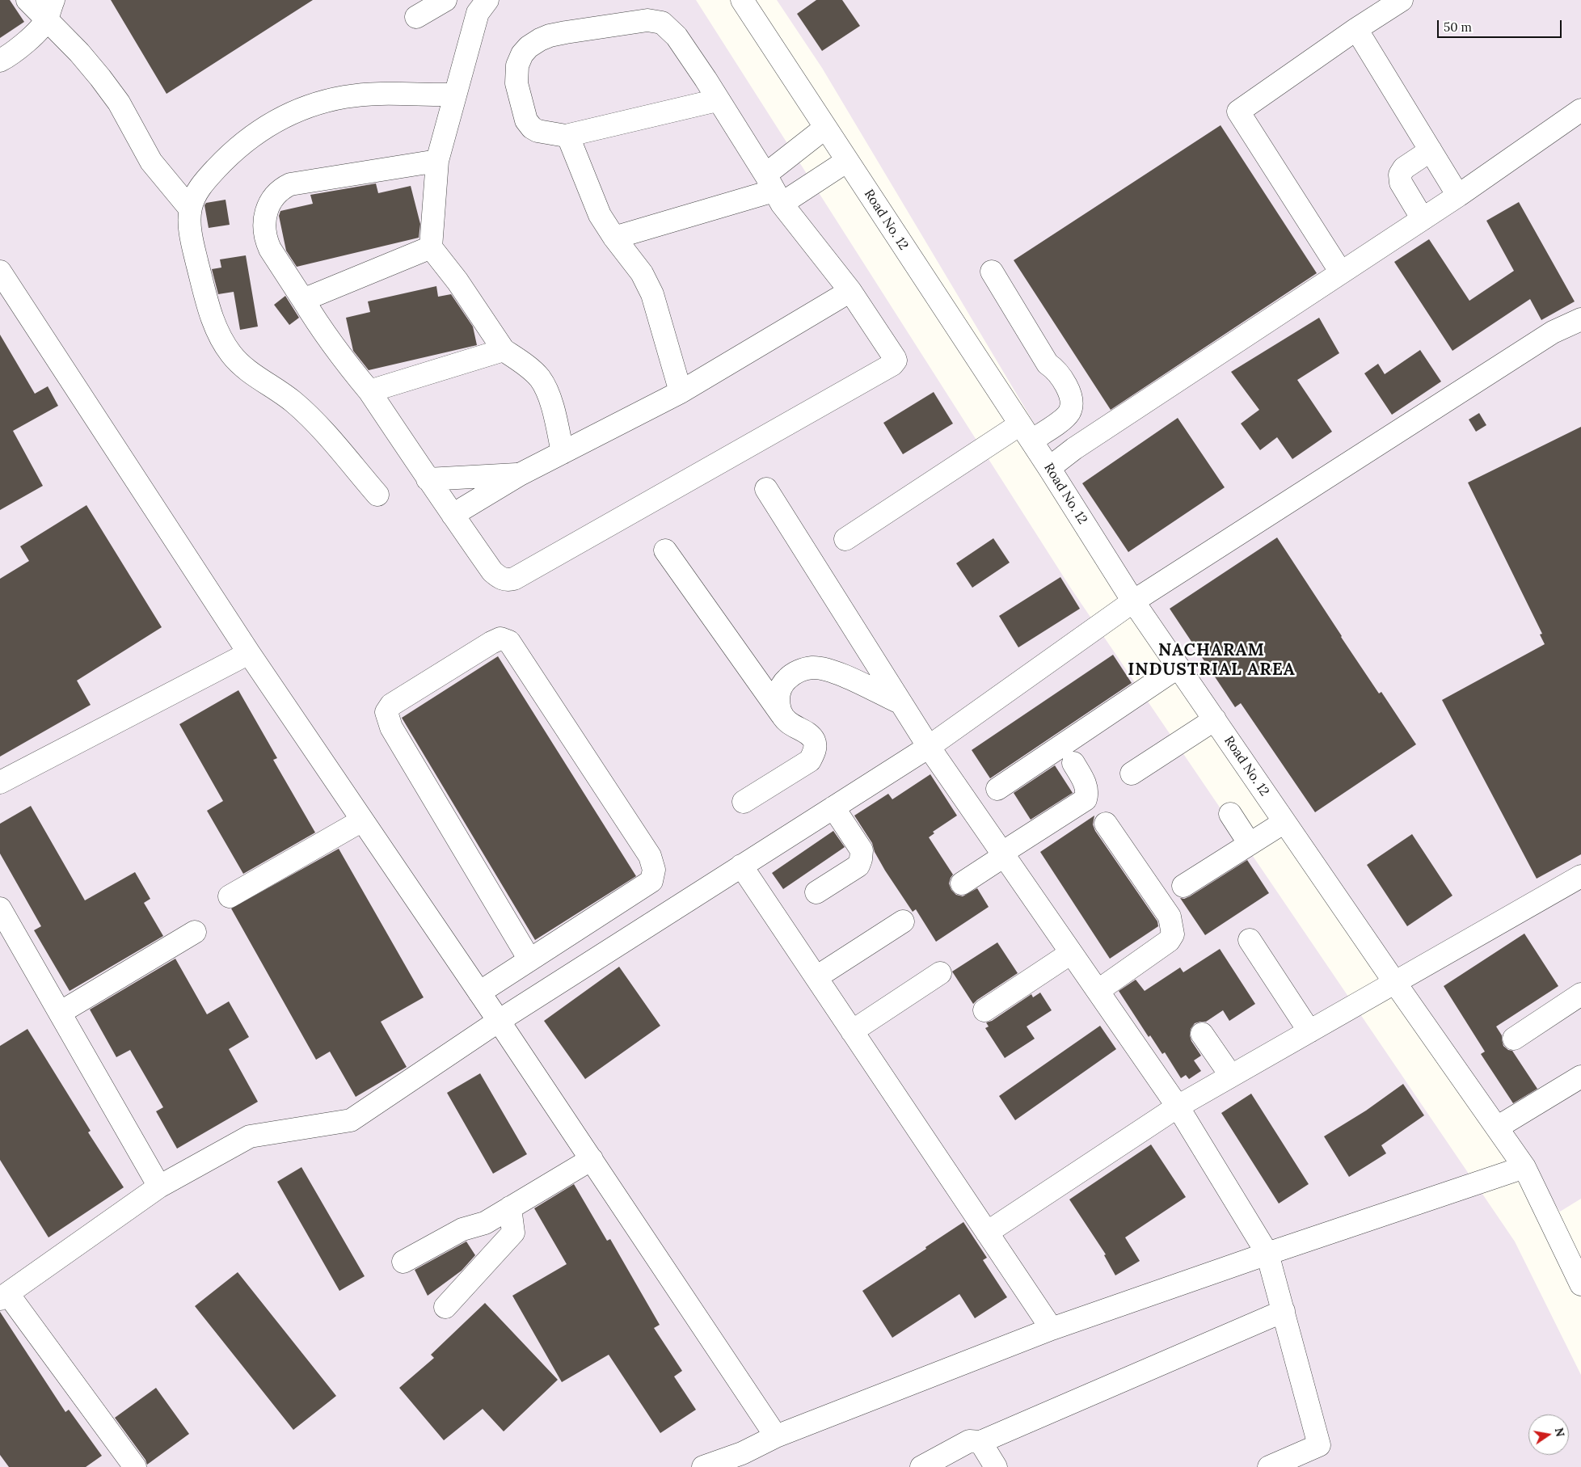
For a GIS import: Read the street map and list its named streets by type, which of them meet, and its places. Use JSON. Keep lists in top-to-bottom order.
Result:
{
  "streets": {
    "street": ["Road No. 12"]
  },
  "districts": ["NACHARAM INDUSTRIAL AREA"],
  "scale_bar": "50 m",
  "north": "right"
}
